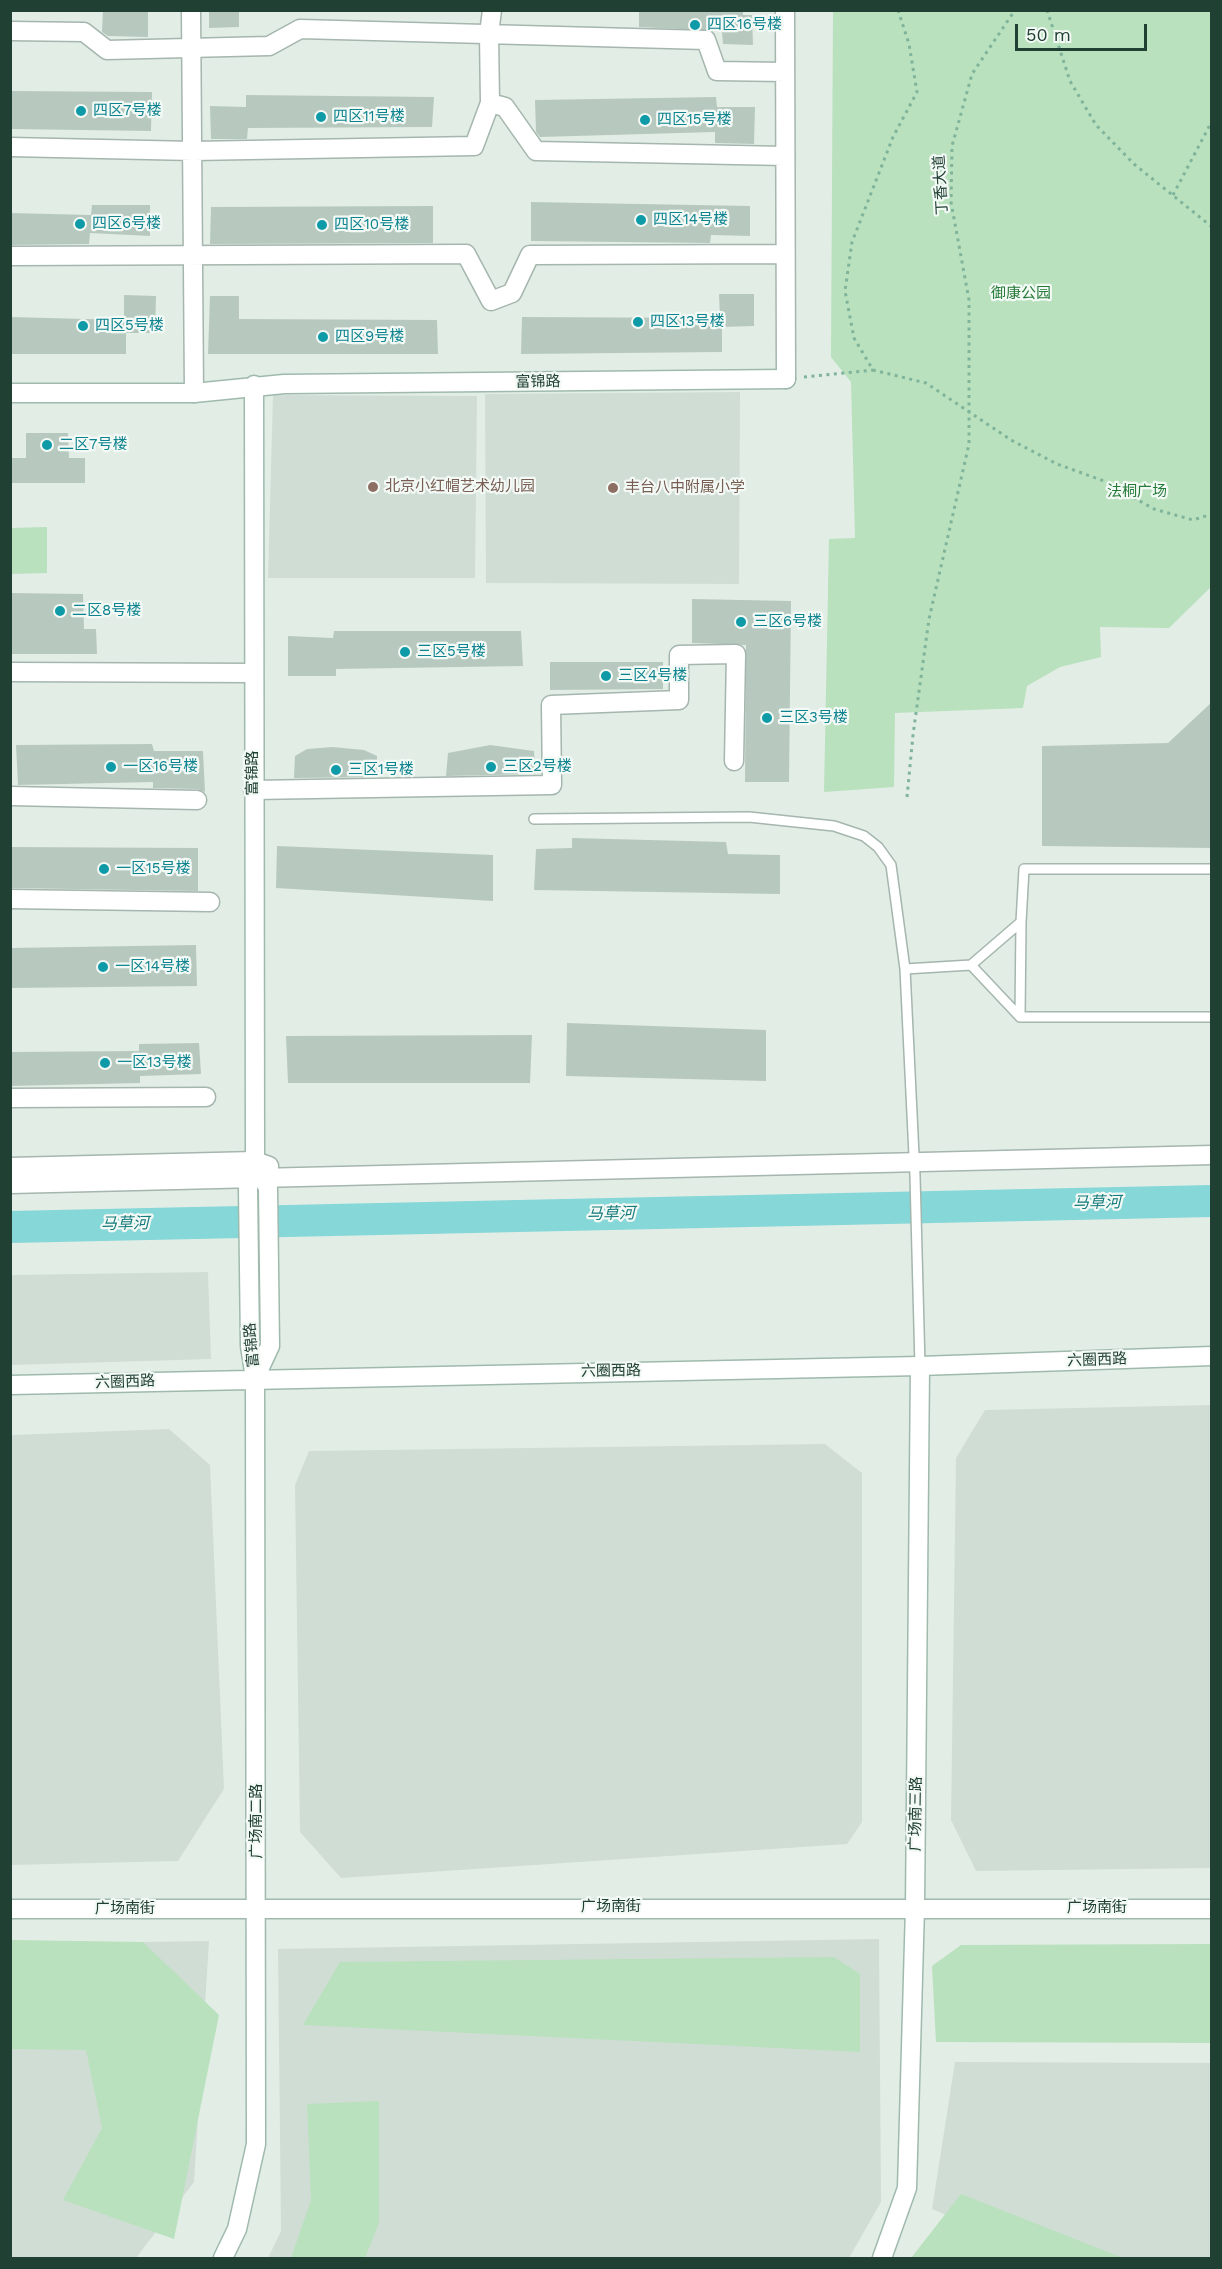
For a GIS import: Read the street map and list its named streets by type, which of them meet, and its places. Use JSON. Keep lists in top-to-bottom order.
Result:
{
  "streets": {
    "street": [
      "富锦路",
      "六圈西路",
      "广场南三路",
      "广场南二路",
      "广场南街"
    ],
    "path": ["丁香大道"]
  },
  "crossings": [
    ["富锦路", "六圈西路"],
    ["富锦路", "广场南二路"],
    ["六圈西路", "广场南三路"],
    ["六圈西路", "广场南二路"],
    ["广场南三路", "广场南街"],
    ["广场南二路", "广场南街"]
  ],
  "water": ["马草河"],
  "parks": ["御康公园", "法桐广场"],
  "places": [
    "四区16号楼",
    "四区7号楼",
    "四区11号楼",
    "四区15号楼",
    "四区14号楼",
    "四区6号楼",
    "四区10号楼",
    "四区13号楼",
    "四区5号楼",
    "四区9号楼",
    "二区7号楼",
    "北京小红帽艺术幼儿园",
    "丰台八中附属小学",
    "二区8号楼",
    "三区6号楼",
    "三区5号楼",
    "三区4号楼",
    "三区3号楼",
    "一区16号楼",
    "三区2号楼",
    "三区1号楼",
    "一区15号楼",
    "一区14号楼",
    "一区13号楼"
  ],
  "scale_bar": "50 m"
}
